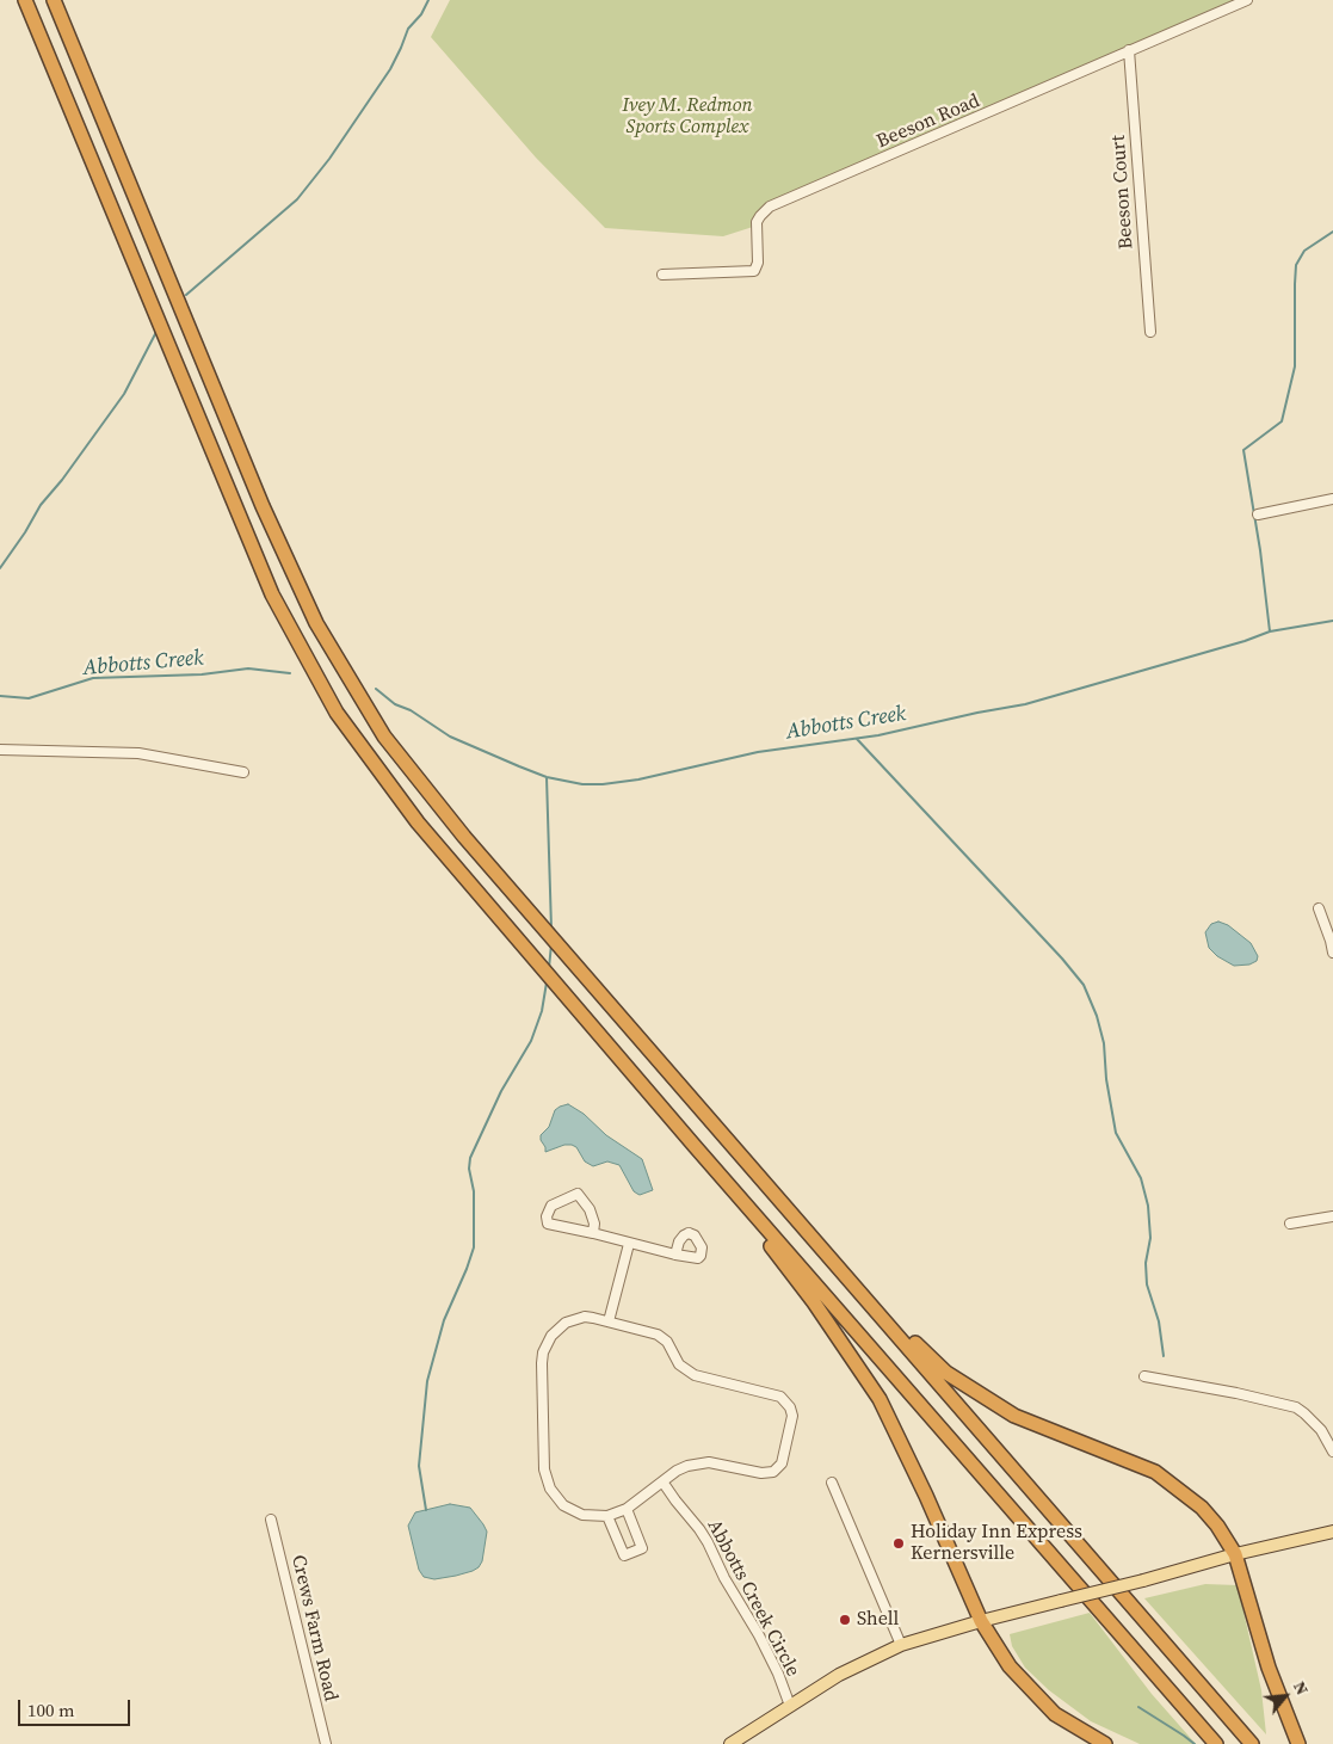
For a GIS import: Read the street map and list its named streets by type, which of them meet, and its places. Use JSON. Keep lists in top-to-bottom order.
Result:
{
  "streets": {
    "street": [
      "Beeson Road",
      "Beeson Court",
      "Abbotts Creek Circle",
      "Crews Farm Road"
    ]
  },
  "crossings": [
    ["Beeson Road", "Beeson Court"]
  ],
  "water": ["Abbotts Creek"],
  "parks": ["Ivey M. Redmon Sports Complex"],
  "places": ["Holiday Inn Express Kernersville", "Shell"],
  "scale_bar": "100 m",
  "north": "top right"
}
